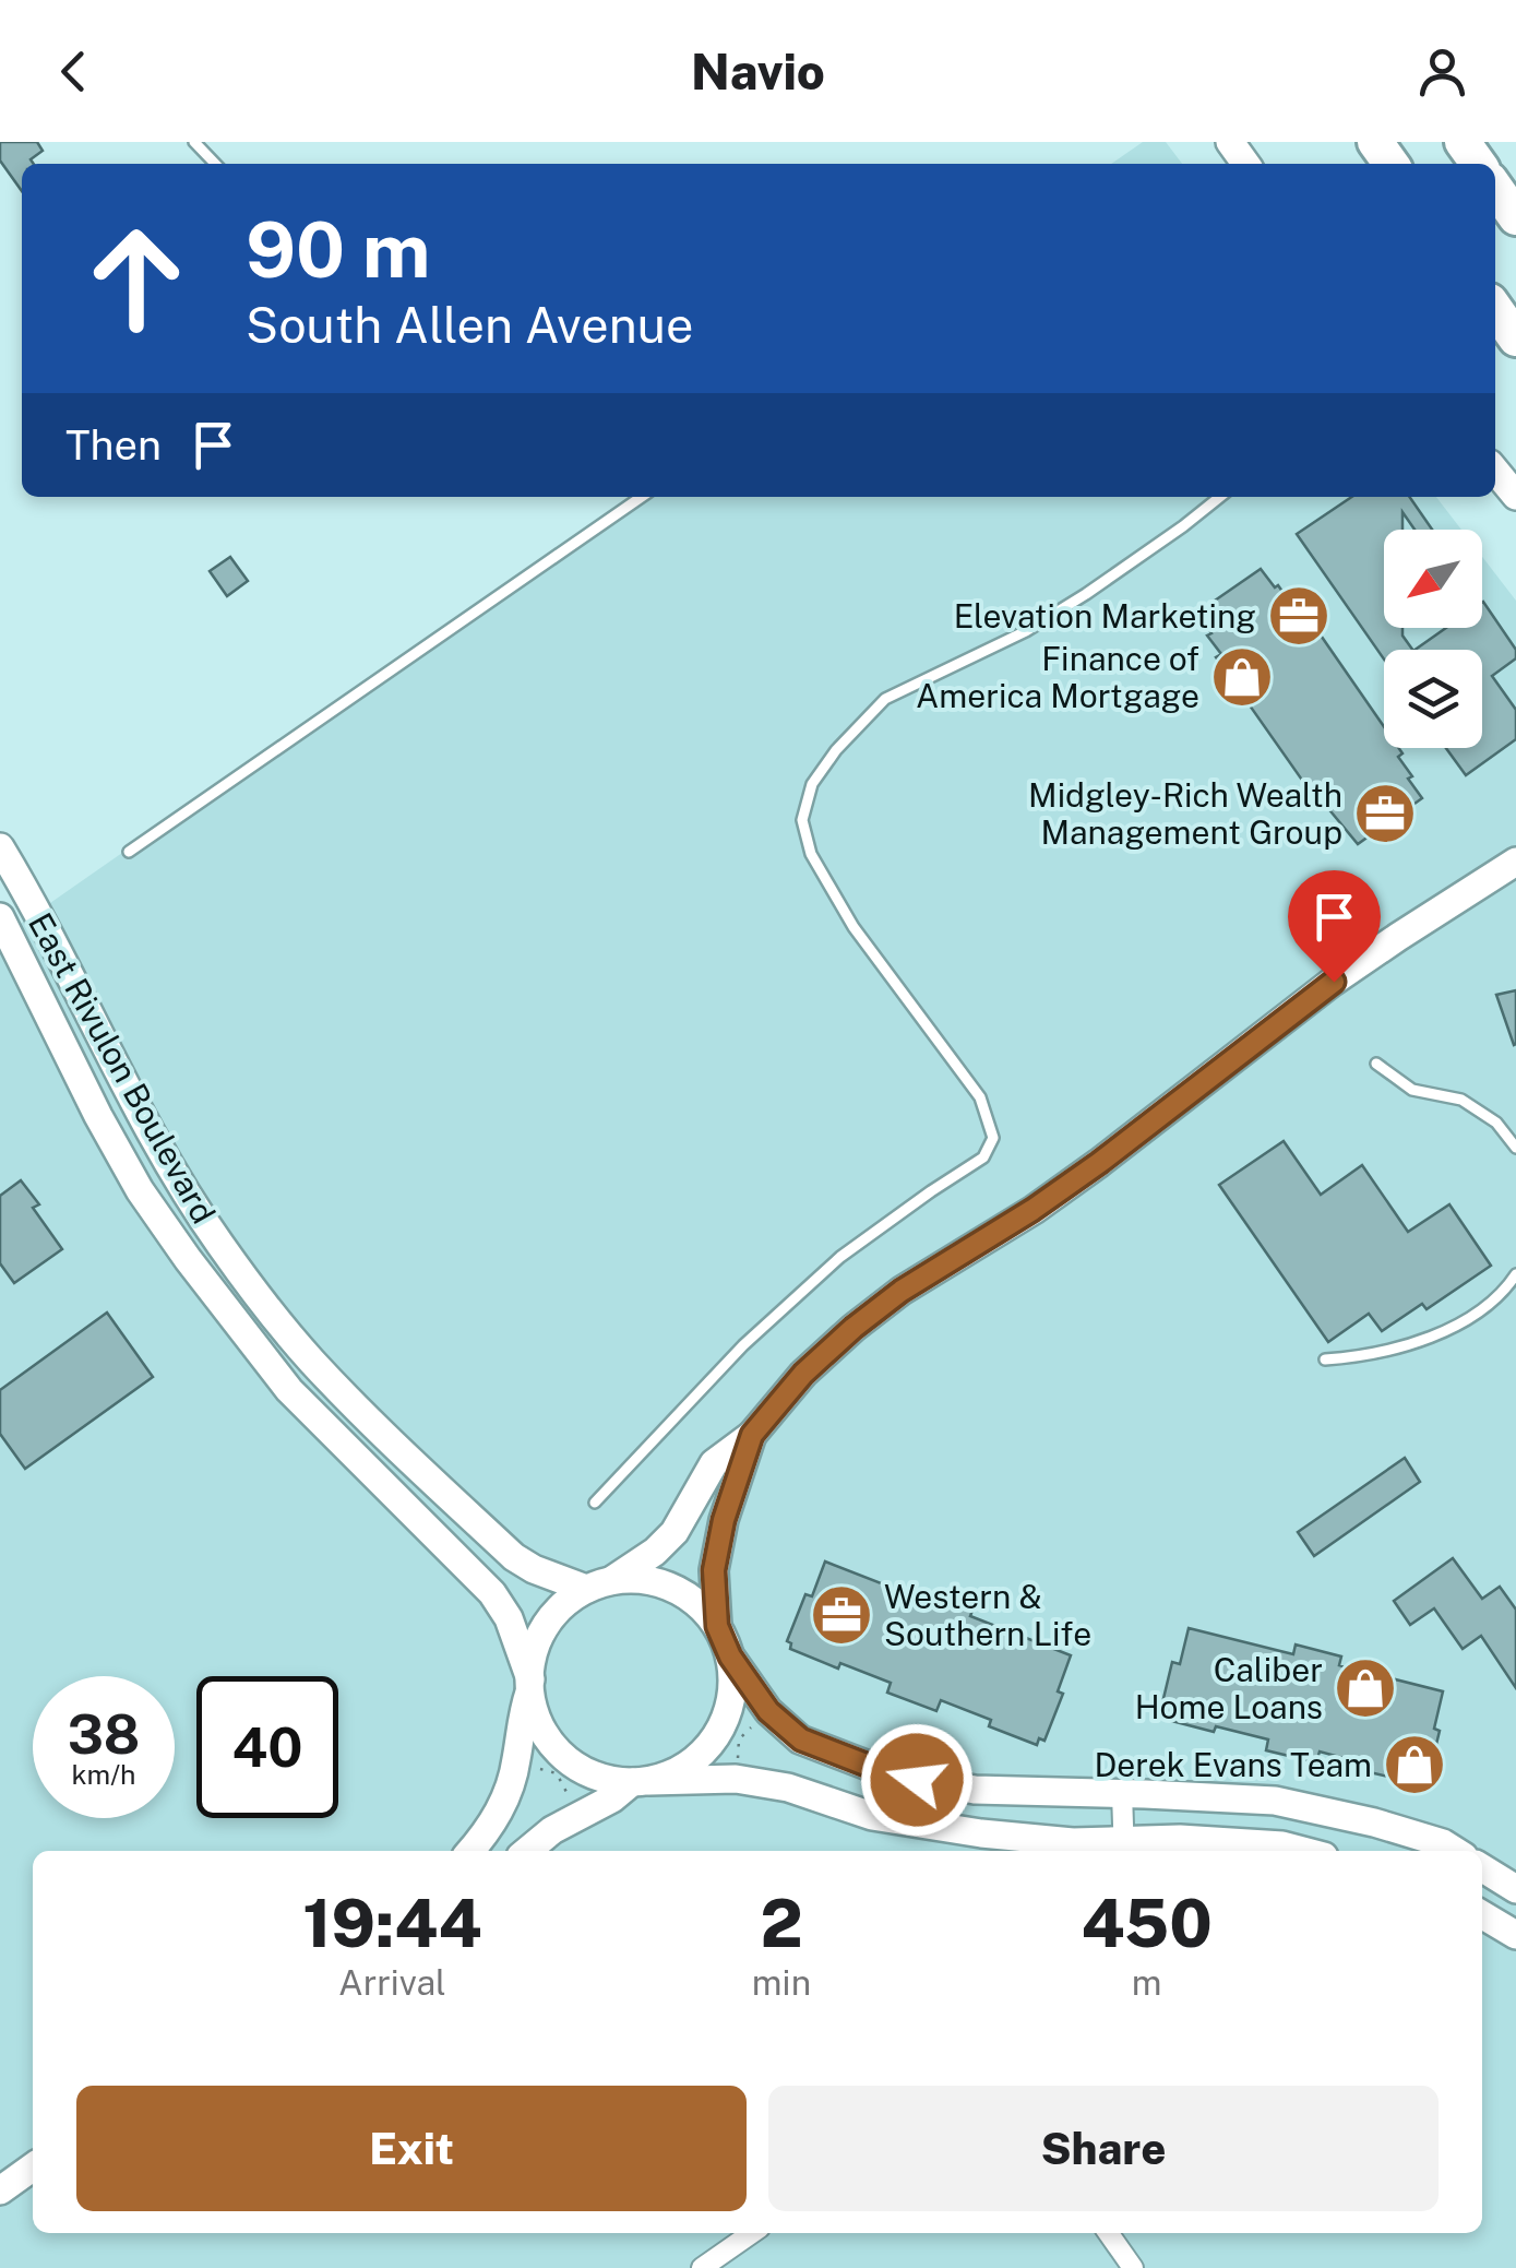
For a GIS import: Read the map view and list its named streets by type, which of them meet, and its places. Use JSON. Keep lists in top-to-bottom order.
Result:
{
  "streets": {
    "street": ["East Rivulon Boulevard"]
  },
  "places": {
    "office": ["Elevation Marketing", "Midgley-Rich Wealth Management Group", "Western & Southern Life"],
    "shop": ["Finance of America Mortgage", "Caliber Home Loans", "Derek Evans Team"]
  },
  "north": "bottom left",
  "page": {
    "header": "Navio",
    "turn": ["90 m", "South Allen Avenue"],
    "then": "Then",
    "speed": "38 km/h",
    "limit": "40",
    "eta": [
      "19:44",
      "Arrival",
      "2",
      "min",
      "450",
      "m"
    ],
    "buttons": ["Exit", "Share"]
  }
}
